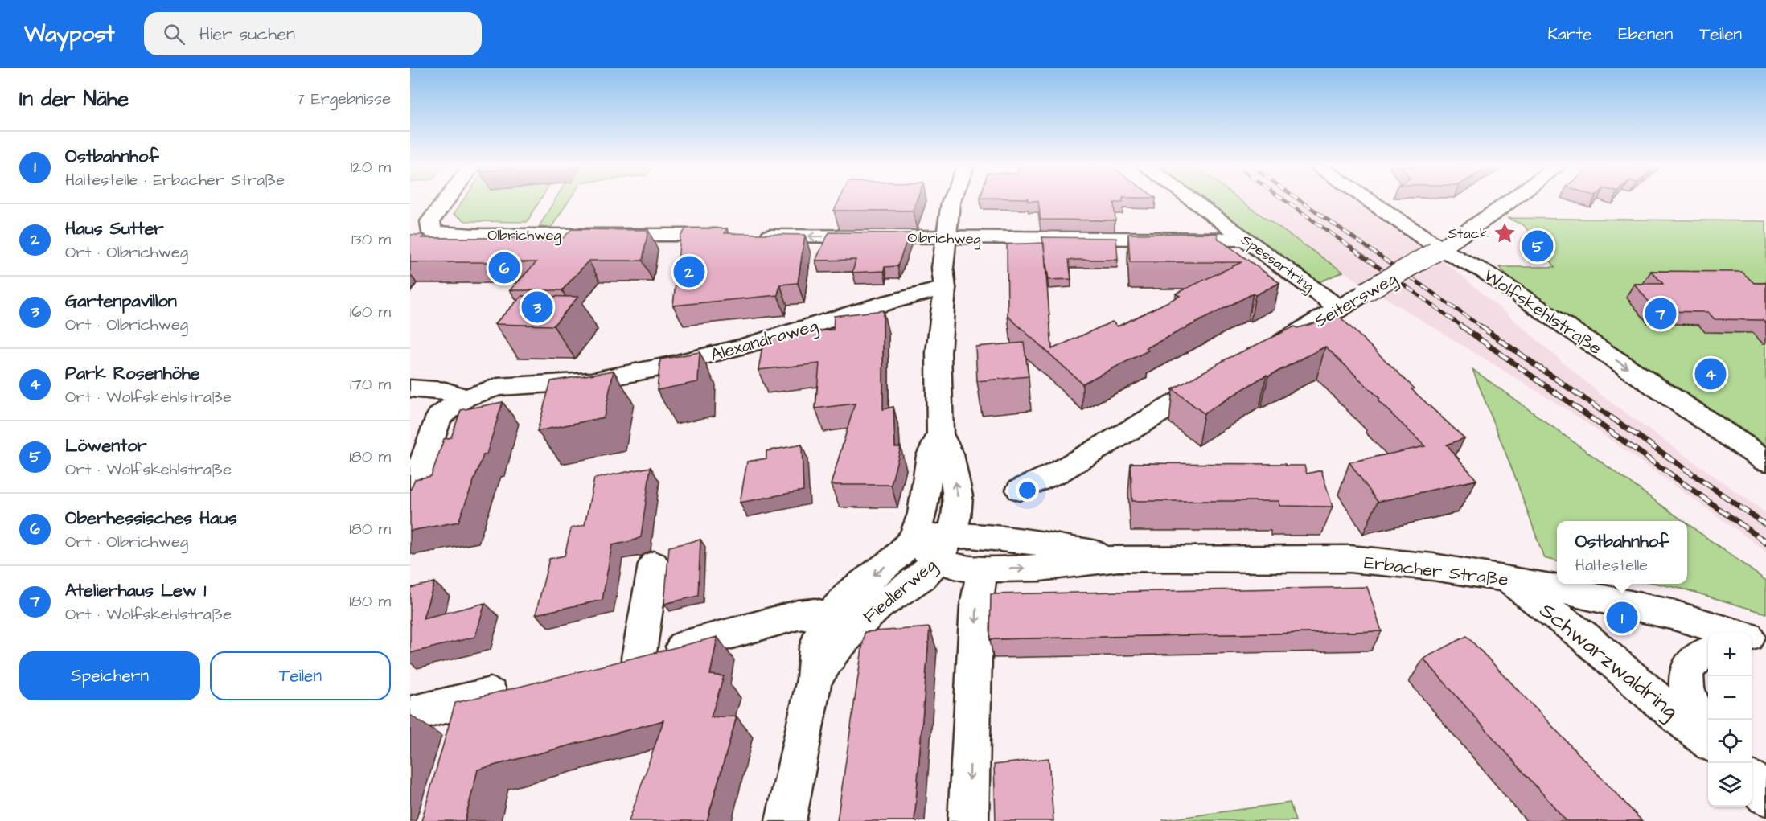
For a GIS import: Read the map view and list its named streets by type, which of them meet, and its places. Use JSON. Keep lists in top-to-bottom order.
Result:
{
  "streets": {
    "street": [
      "Olbrichweg",
      "Spessartring",
      "Seitersweg",
      "Wolfskehlstraße",
      "Alexandraweg",
      "Erbacher Straße",
      "Fiedlerweg",
      "Schwarzwaldring"
    ]
  },
  "crossings": [
    ["Olbrichweg", "Spessartring"],
    ["Olbrichweg", "Fiedlerweg"],
    ["Spessartring", "Seitersweg"],
    ["Seitersweg", "Wolfskehlstraße"],
    ["Alexandraweg", "Fiedlerweg"],
    ["Erbacher Straße", "Fiedlerweg"],
    ["Erbacher Straße", "Schwarzwaldring"]
  ],
  "one_way": ["Olbrichweg", "Wolfskehlstraße"],
  "places": {
    "place": ["Stack"]
  },
  "page": {
    "header": "Waypost",
    "search": "Hier suchen",
    "nav": ["Karte", "Ebenen", "Teilen"],
    "heading": ["In der Nähe", "7 Ergebnisse"],
    "list": [
      {
        "mark": "1",
        "name": "Ostbahnhof",
        "note": "Haltestelle · Erbacher Straße",
        "value": "120 m"
      },
      {
        "mark": "2",
        "name": "Haus Sutter",
        "note": "Ort · Olbrichweg",
        "value": "130 m"
      },
      {
        "mark": "3",
        "name": "Gartenpavillon",
        "note": "Ort · Olbrichweg",
        "value": "160 m"
      },
      {
        "mark": "4",
        "name": "Park Rosenhöhe",
        "note": "Ort · Wolfskehlstraße",
        "value": "170 m"
      },
      {
        "mark": "5",
        "name": "Löwentor",
        "note": "Ort · Wolfskehlstraße",
        "value": "180 m"
      },
      {
        "mark": "6",
        "name": "Oberhessisches Haus",
        "note": "Ort · Olbrichweg",
        "value": "180 m"
      },
      {
        "mark": "7",
        "name": "Atelierhaus Lew 1",
        "note": "Ort · Wolfskehlstraße",
        "value": "180 m"
      }
    ],
    "pins": [
      "5",
      "6",
      "2",
      "3",
      "7",
      "4",
      "1"
    ],
    "popup": ["Ostbahnhof", "Haltestelle"],
    "map_buttons": ["+", "−"],
    "buttons": ["Speichern", "Teilen"]
  }
}
